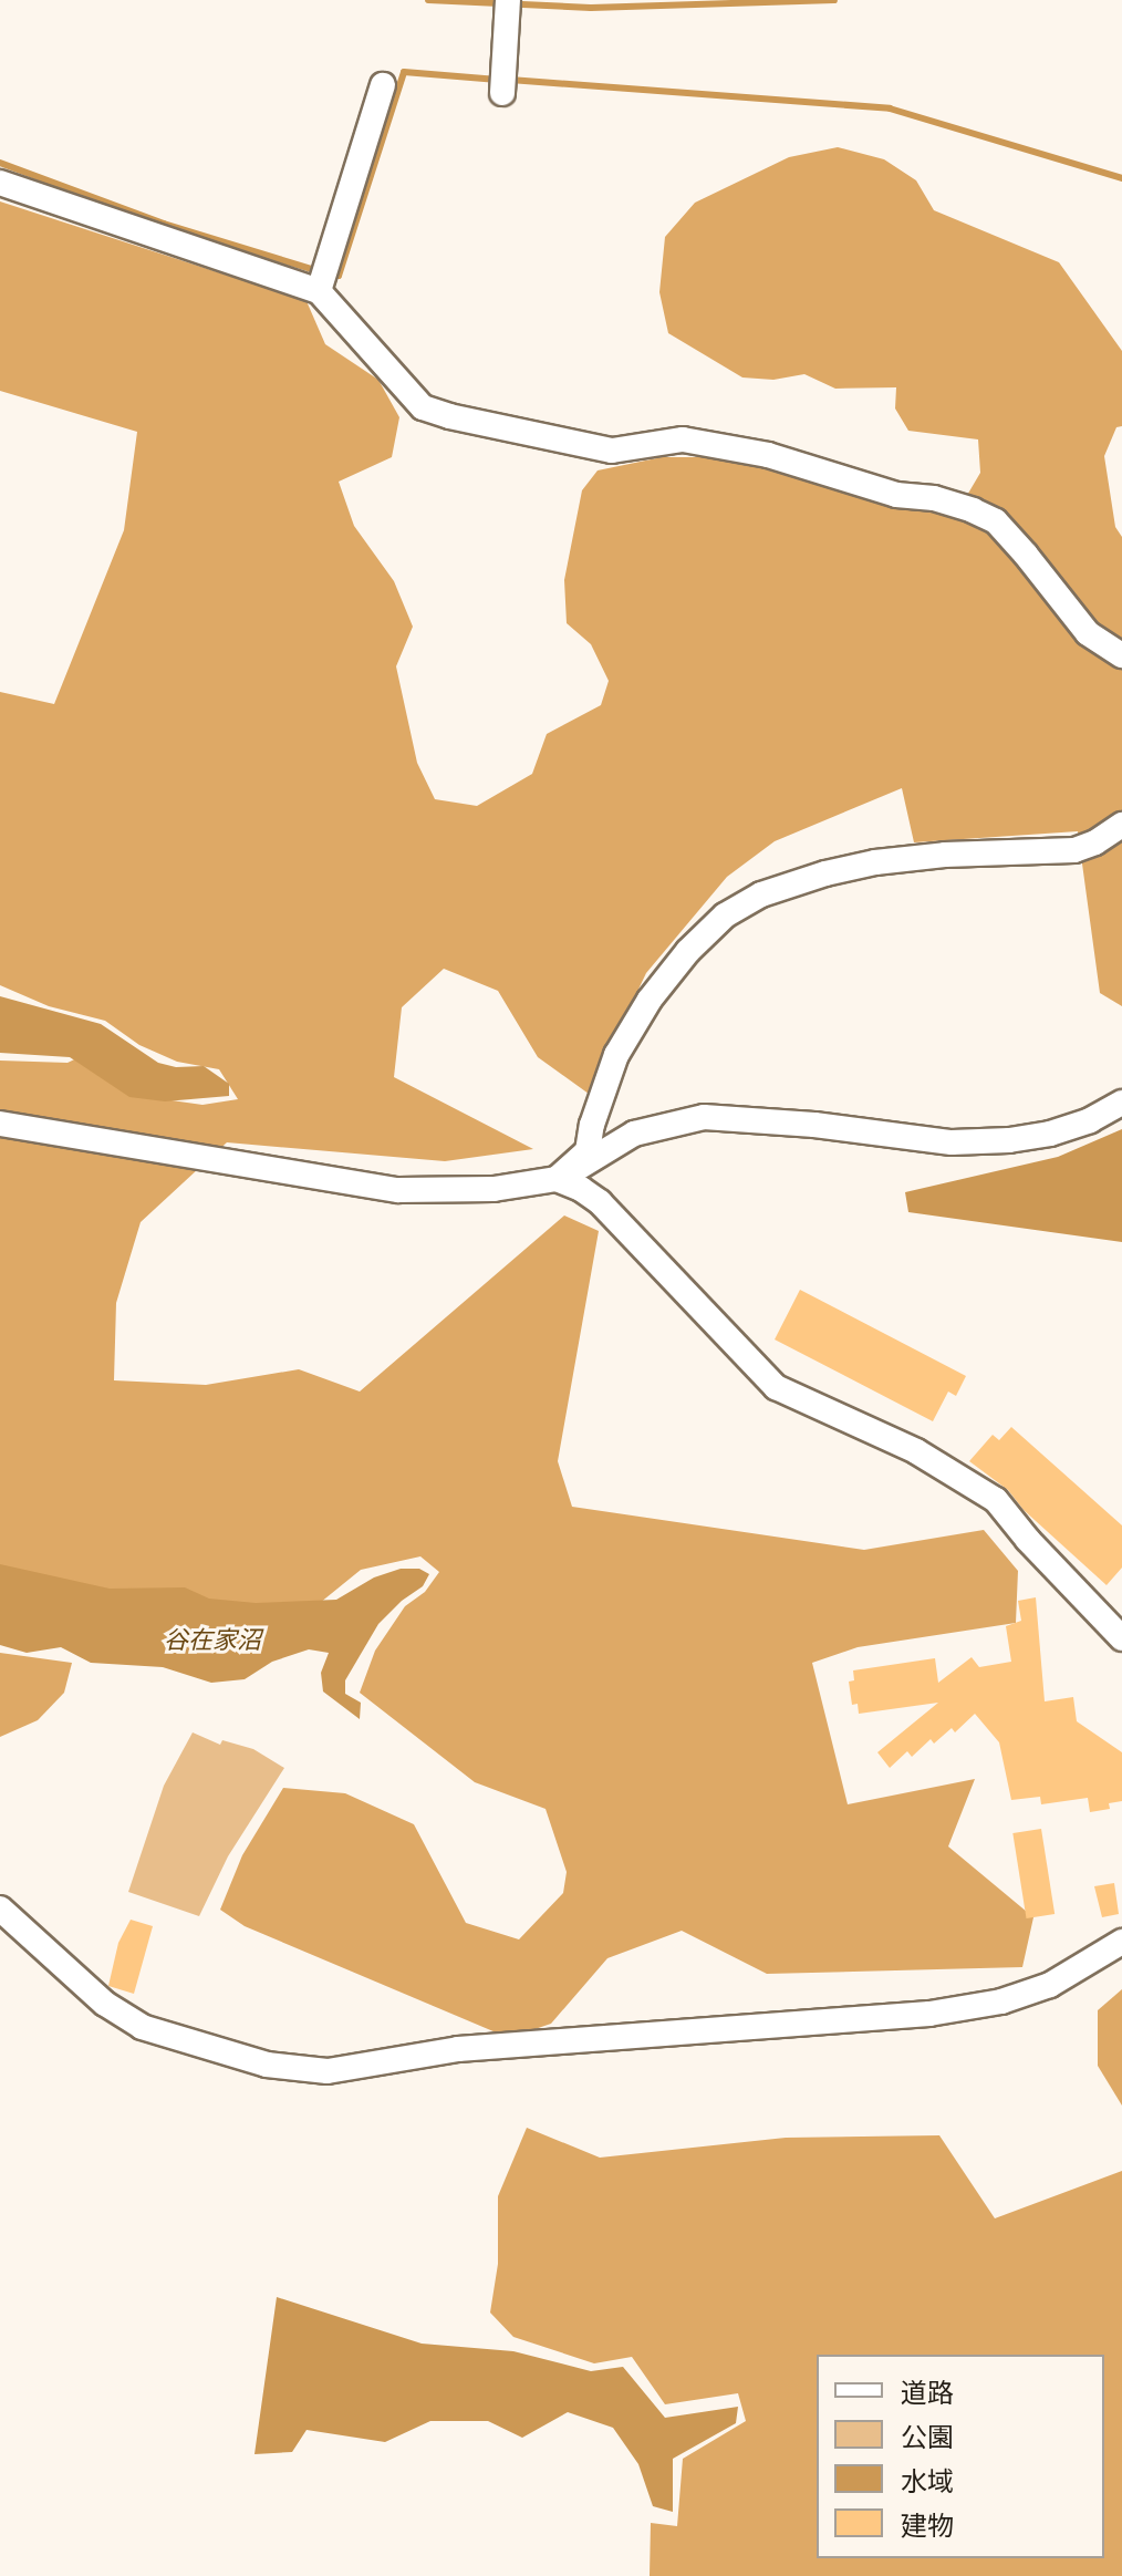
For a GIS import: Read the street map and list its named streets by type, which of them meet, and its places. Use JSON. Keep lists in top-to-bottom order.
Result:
{
  "water": ["谷在家沼"],
  "legend": [
    "道路",
    "公園",
    "水域",
    "建物"
  ]
}
